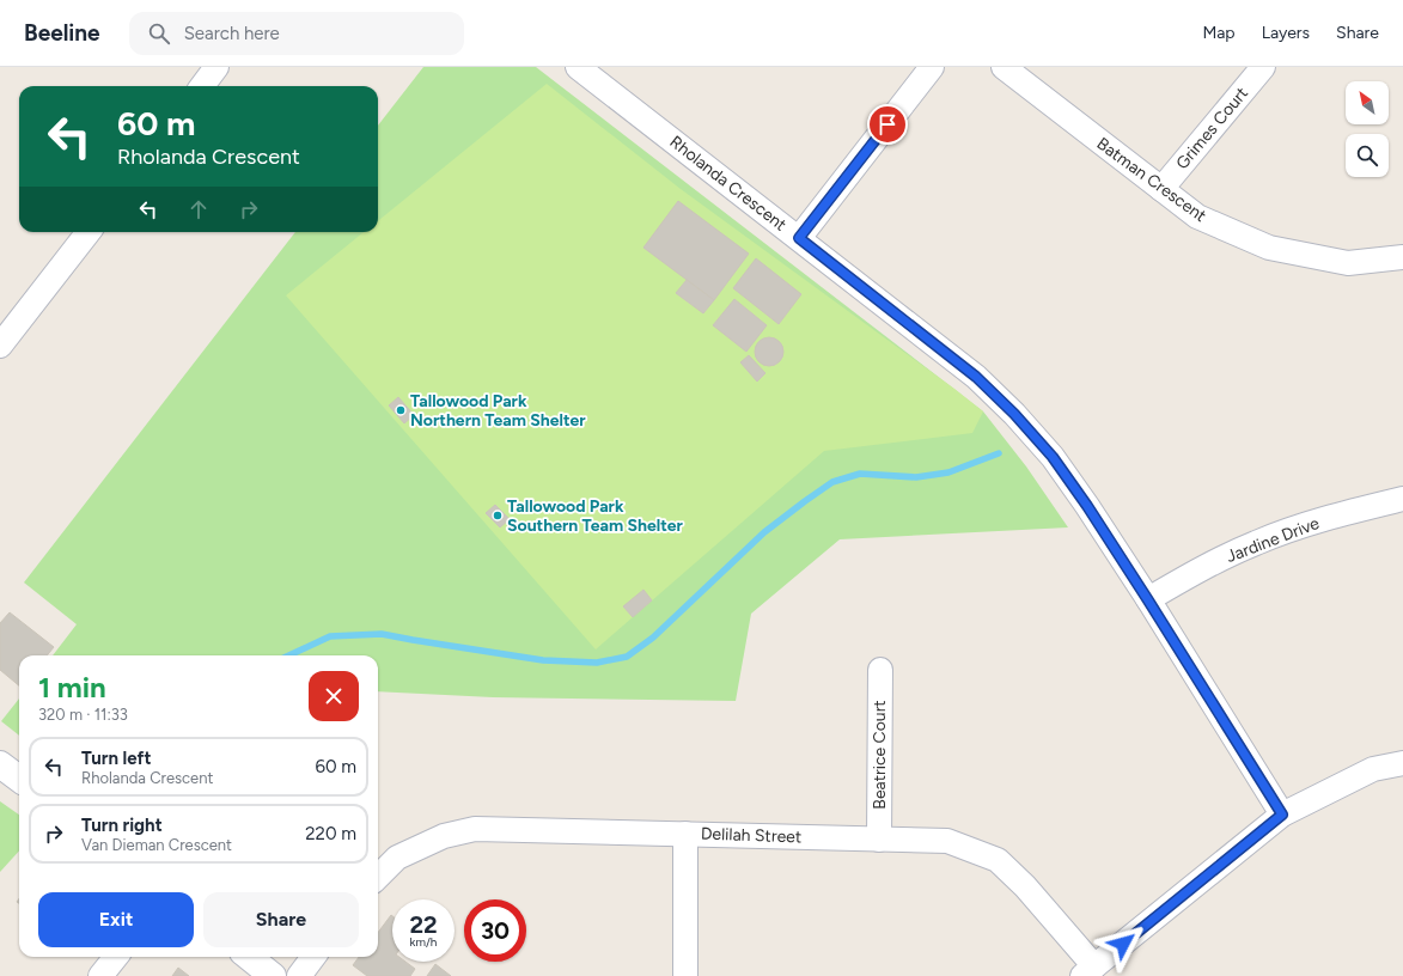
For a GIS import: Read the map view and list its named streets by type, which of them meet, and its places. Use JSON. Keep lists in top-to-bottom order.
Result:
{
  "streets": {
    "street": [
      "Grimes Court",
      "Batman Crescent",
      "Rholanda Crescent",
      "Jardine Drive",
      "Beatrice Court",
      "Delilah Street"
    ]
  },
  "crossings": [
    ["Grimes Court", "Batman Crescent"],
    ["Rholanda Crescent", "Jardine Drive"],
    ["Beatrice Court", "Delilah Street"]
  ],
  "places": ["Tallowood Park Northern Team Shelter", "Tallowood Park Southern Team Shelter"],
  "north": "top left",
  "page": {
    "header": "Beeline",
    "search": "Search here",
    "nav": ["Map", "Layers", "Share"],
    "turn": ["60 m", "Rholanda Crescent"],
    "heading": ["1 min", "320 m · 11:33"],
    "list": [
      {
        "name": "Turn left",
        "note": "Rholanda Crescent",
        "value": "60 m"
      },
      {
        "name": "Turn right",
        "note": "Van Dieman Crescent",
        "value": "220 m"
      }
    ],
    "buttons": ["Exit", "Share"],
    "speed": "22 km/h",
    "limit": "30"
  }
}
